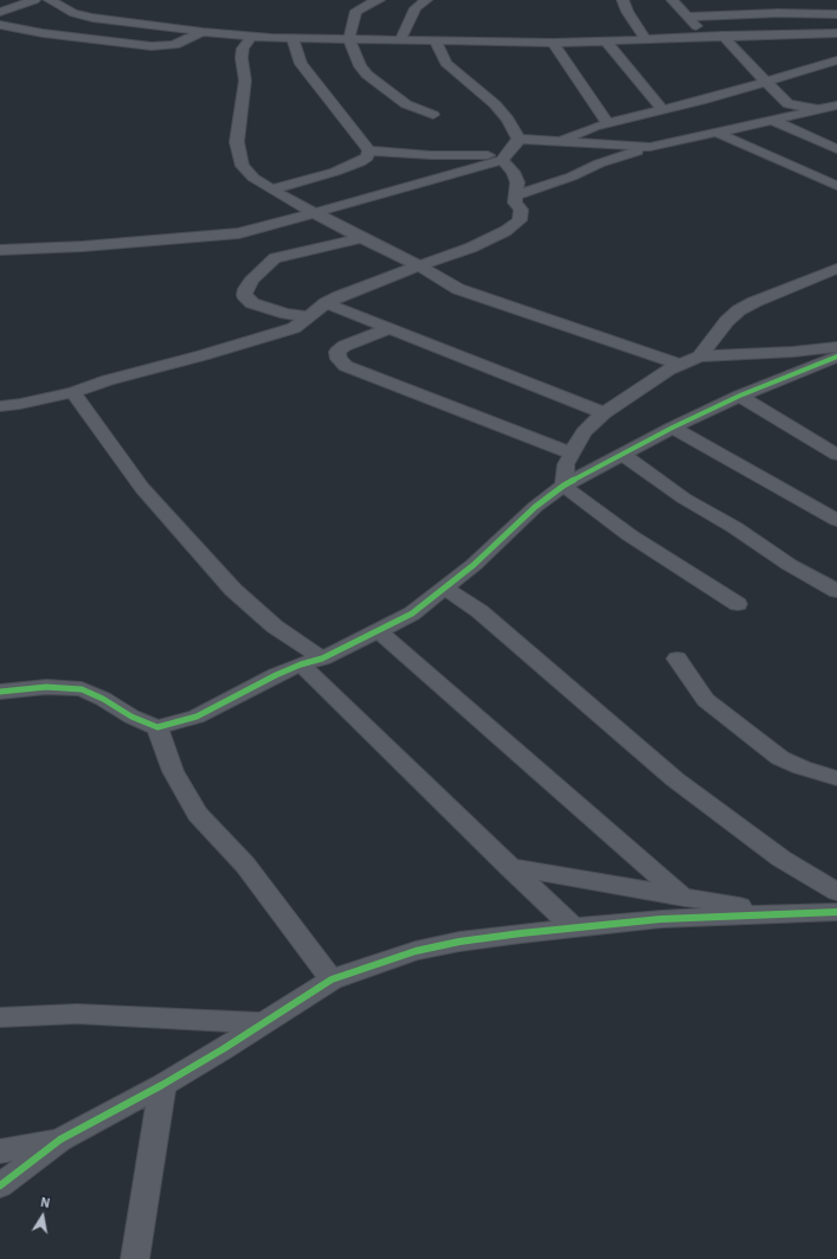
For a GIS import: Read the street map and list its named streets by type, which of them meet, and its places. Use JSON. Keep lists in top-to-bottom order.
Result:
{
  "north": "top"
}
